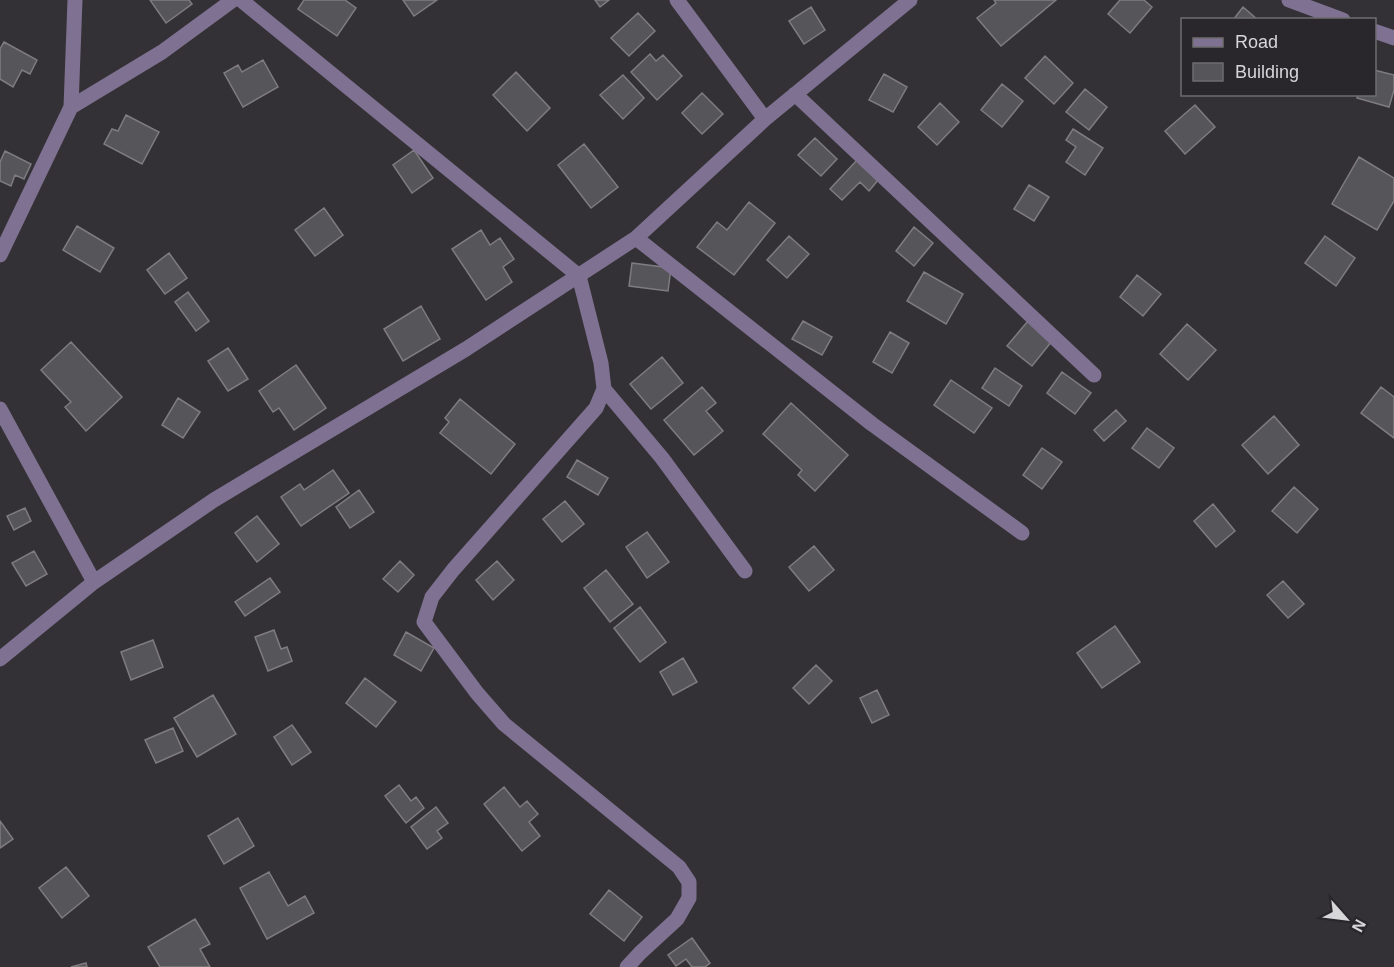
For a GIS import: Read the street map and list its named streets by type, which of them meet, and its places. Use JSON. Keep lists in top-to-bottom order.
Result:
{
  "legend": ["Road", "Building"],
  "north": "bottom right"
}
